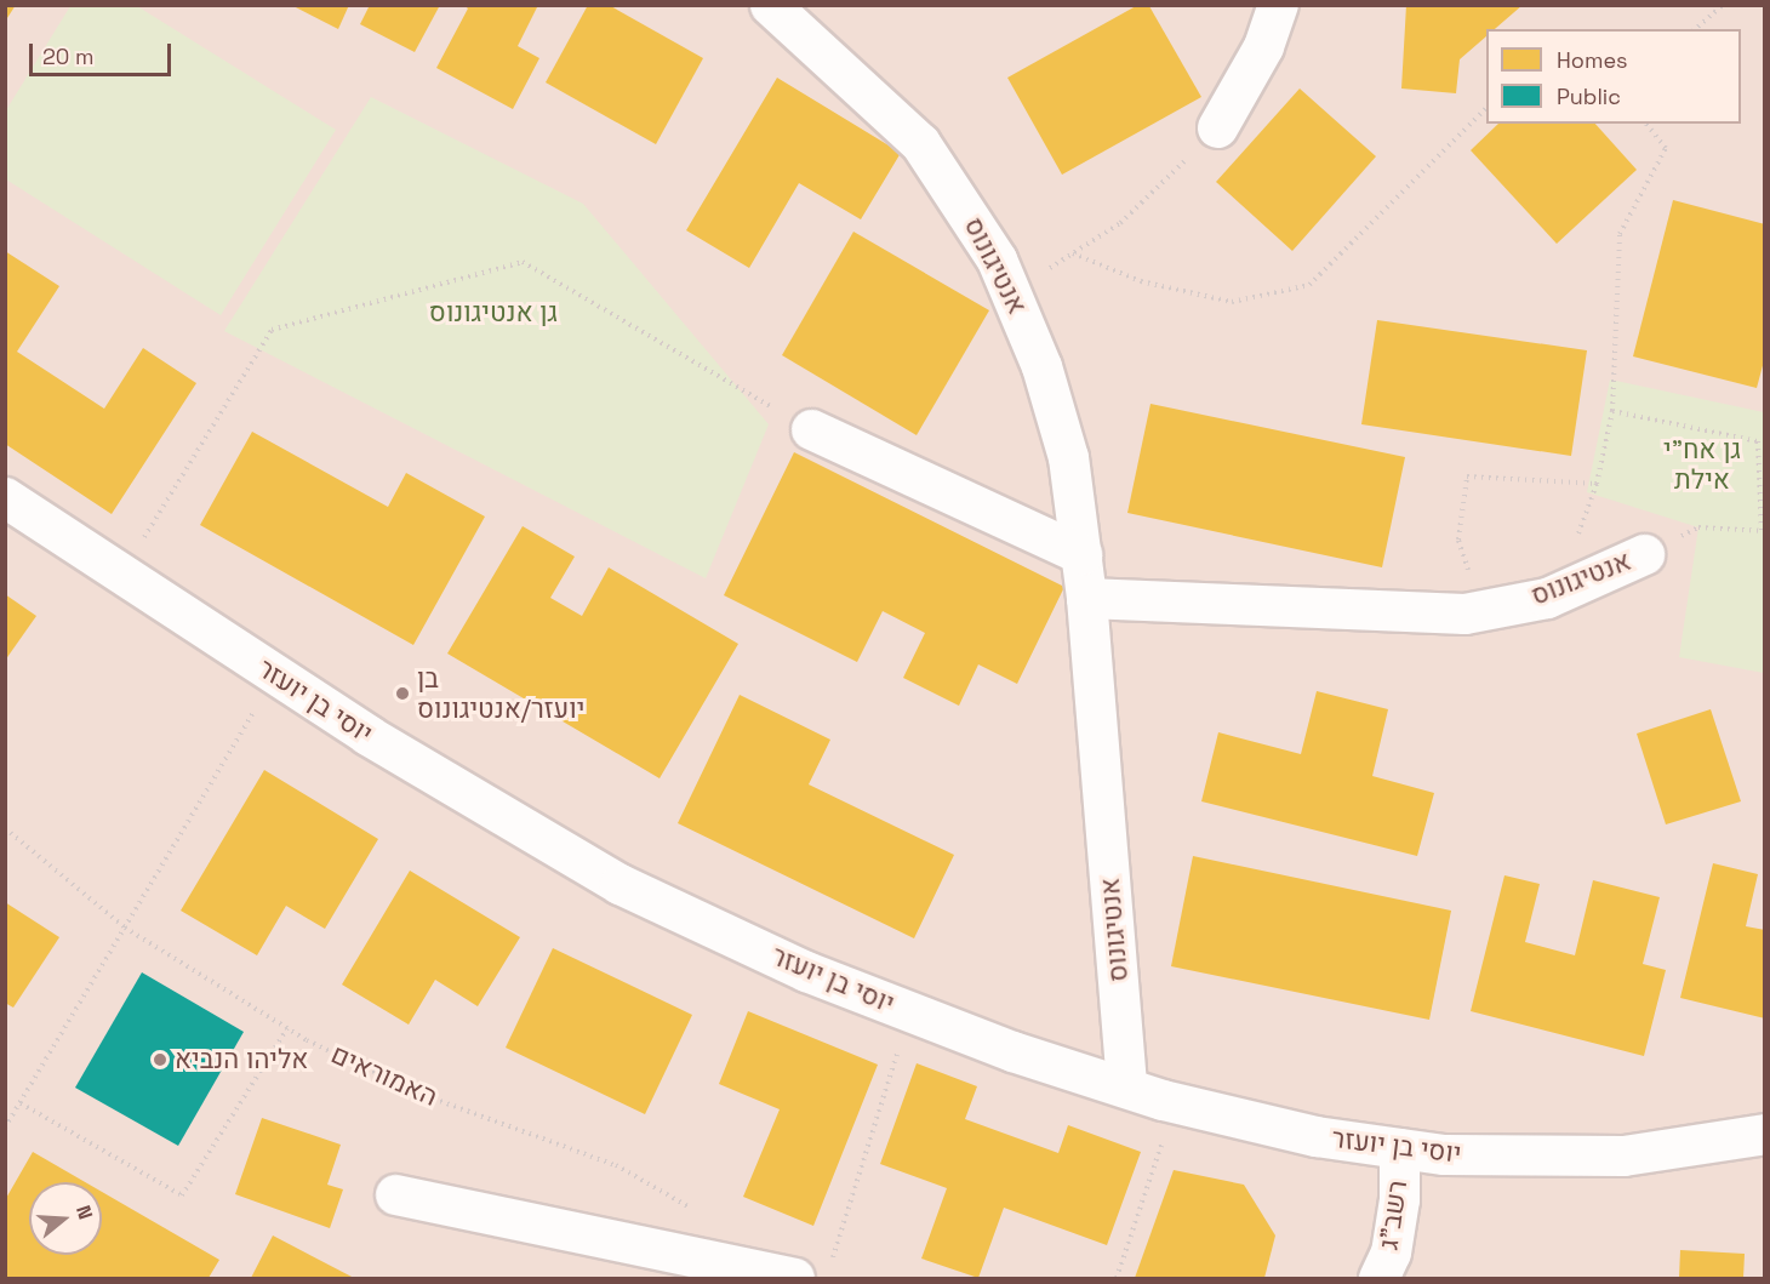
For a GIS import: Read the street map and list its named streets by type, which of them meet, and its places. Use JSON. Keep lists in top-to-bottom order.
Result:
{
  "streets": {
    "street": ["אנטיגונוס", "יוסי בן יועזר", "רשב\"ג"],
    "path": ["האמוראים"]
  },
  "crossings": [
    ["אנטיגונוס", "יוסי בן יועזר"],
    ["יוסי בן יועזר", "רשב\"ג"]
  ],
  "parks": ["גן אנטיגונוס", "גן אח\"י אילת"],
  "places": ["בן יועזר/אנטיגונוס", "אליהו הנביא"],
  "legend": ["Homes", "Public"],
  "scale_bar": "20 m",
  "north": "right"
}
